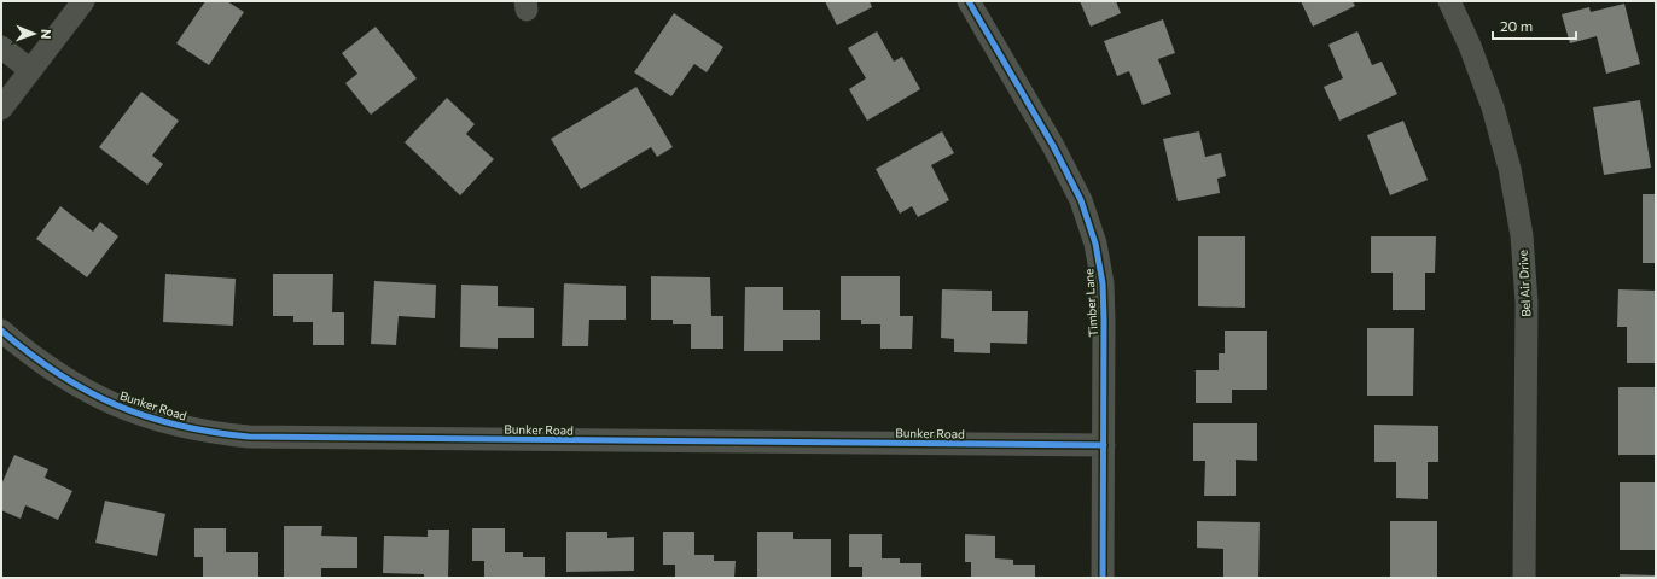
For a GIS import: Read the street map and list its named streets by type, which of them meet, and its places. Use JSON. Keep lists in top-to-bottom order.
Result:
{
  "streets": {
    "street": ["Bel Air Drive", "Timber Lane", "Bunker Road"]
  },
  "crossings": [
    ["Timber Lane", "Bunker Road"]
  ],
  "scale_bar": "20 m",
  "north": "right"
}
